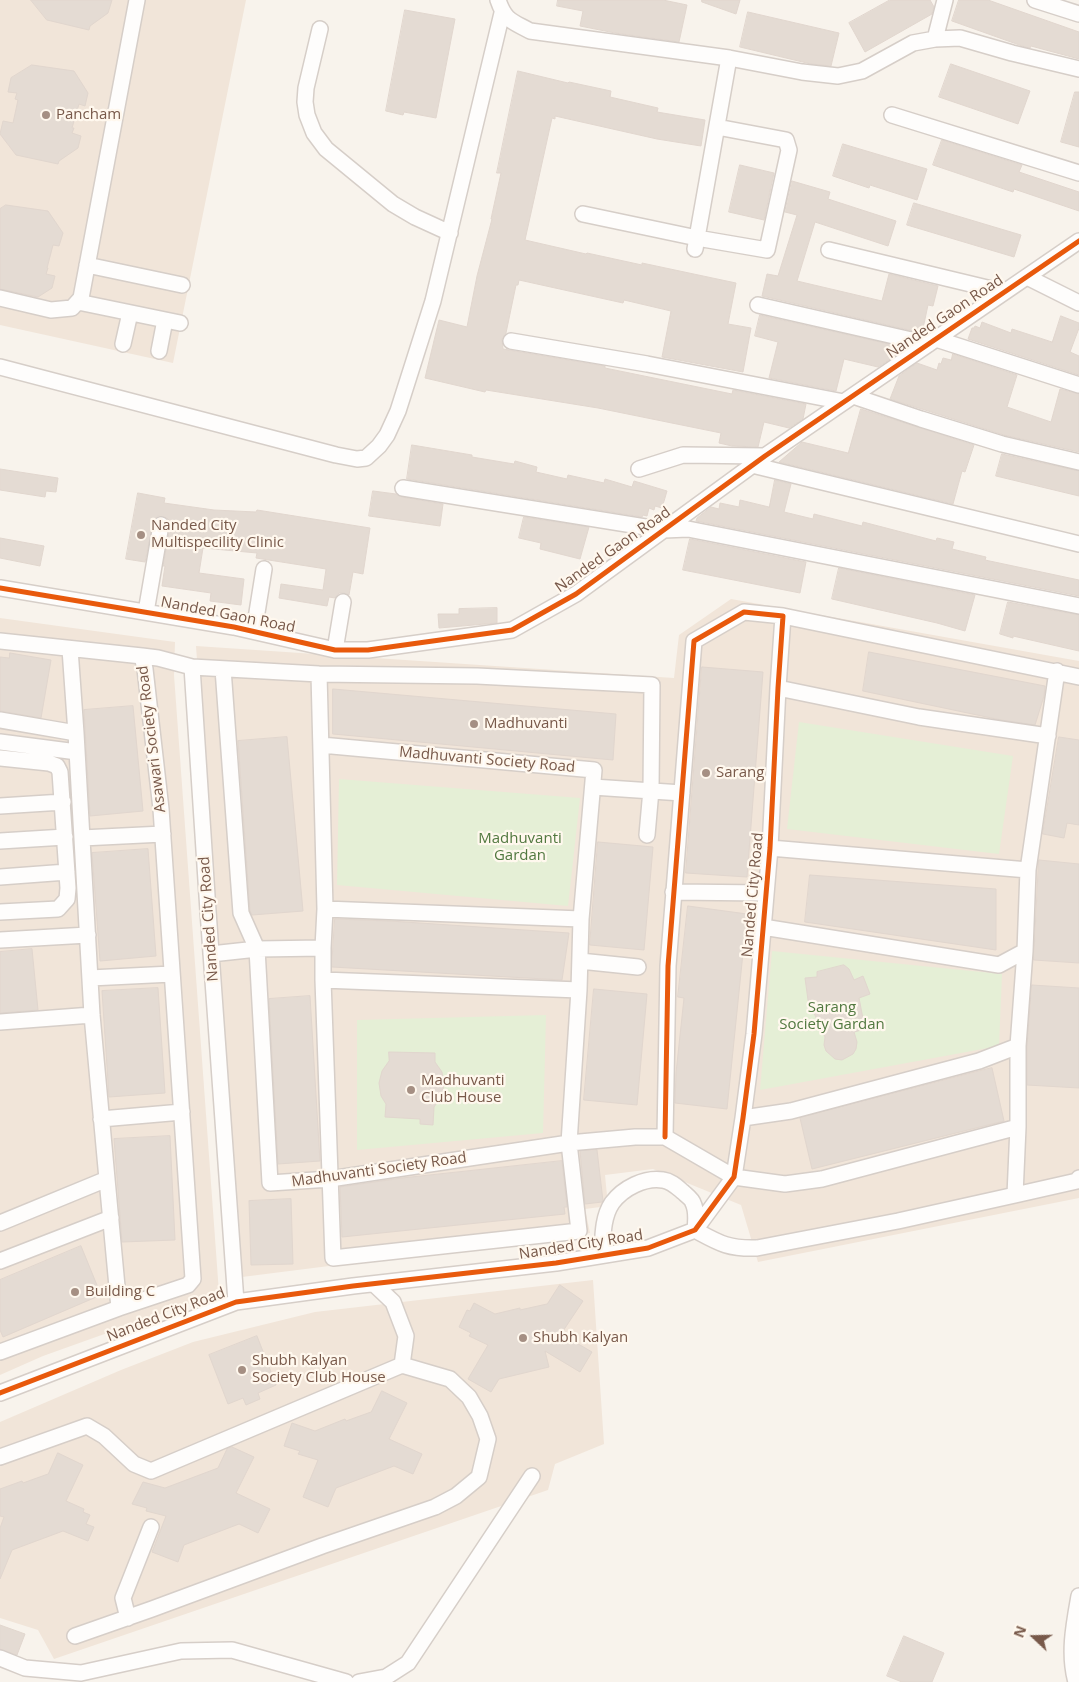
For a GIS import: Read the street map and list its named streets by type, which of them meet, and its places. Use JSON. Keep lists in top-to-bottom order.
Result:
{
  "streets": {
    "street": [
      "Nanded Gaon Road",
      "Asawari Society Road",
      "Madhuvanti Society Road",
      "Nanded City Road"
    ]
  },
  "parks": ["Madhuvanti Gardan", "Sarang Society Gardan"],
  "places": [
    "Pancham",
    "Nanded City Multispecility Clinic",
    "Madhuvanti",
    "Sarang",
    "Madhuvanti Club House",
    "Building C",
    "Shubh Kalyan",
    "Shubh Kalyan Society Club House"
  ],
  "north": "left"
}
